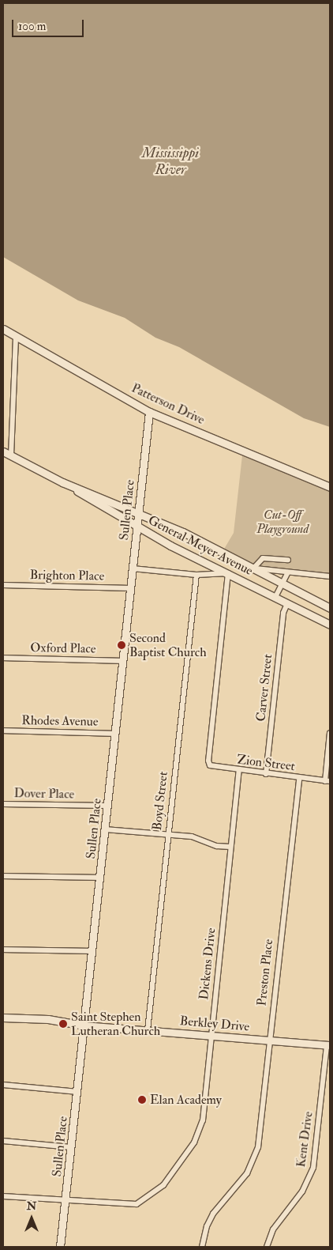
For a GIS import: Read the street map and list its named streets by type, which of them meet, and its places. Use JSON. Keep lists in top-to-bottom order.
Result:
{
  "streets": {
    "street": [
      "Patterson Drive",
      "Sullen Place",
      "General Meyer Avenue",
      "Brighton Place",
      "Oxford Place",
      "Carver Street",
      "Rhodes Avenue",
      "Zion Street",
      "Dover Place",
      "Boyd Street",
      "Dickens Drive",
      "Preston Place",
      "Berkley Drive",
      "Kent Drive"
    ]
  },
  "crossings": [
    ["Patterson Drive", "Sullen Place"],
    ["Sullen Place", "General Meyer Avenue"],
    ["Sullen Place", "Brighton Place"],
    ["Sullen Place", "Oxford Place"],
    ["Sullen Place", "Rhodes Avenue"],
    ["Sullen Place", "Dover Place"],
    ["Sullen Place", "Dickens Drive"],
    ["Sullen Place", "Berkley Drive"],
    ["General Meyer Avenue", "Carver Street"],
    ["General Meyer Avenue", "Zion Street"],
    ["Carver Street", "Zion Street"],
    ["Zion Street", "Dickens Drive"],
    ["Zion Street", "Preston Place"],
    ["Boyd Street", "Berkley Drive"],
    ["Dickens Drive", "Berkley Drive"],
    ["Preston Place", "Berkley Drive"],
    ["Berkley Drive", "Kent Drive"]
  ],
  "water": ["Mississippi River"],
  "parks": ["Cut-Off Playground"],
  "places": ["Second Baptist Church", "Saint Stephen Lutheran Church", "Elan Academy"],
  "scale_bar": "100 m",
  "north": "top"
}
